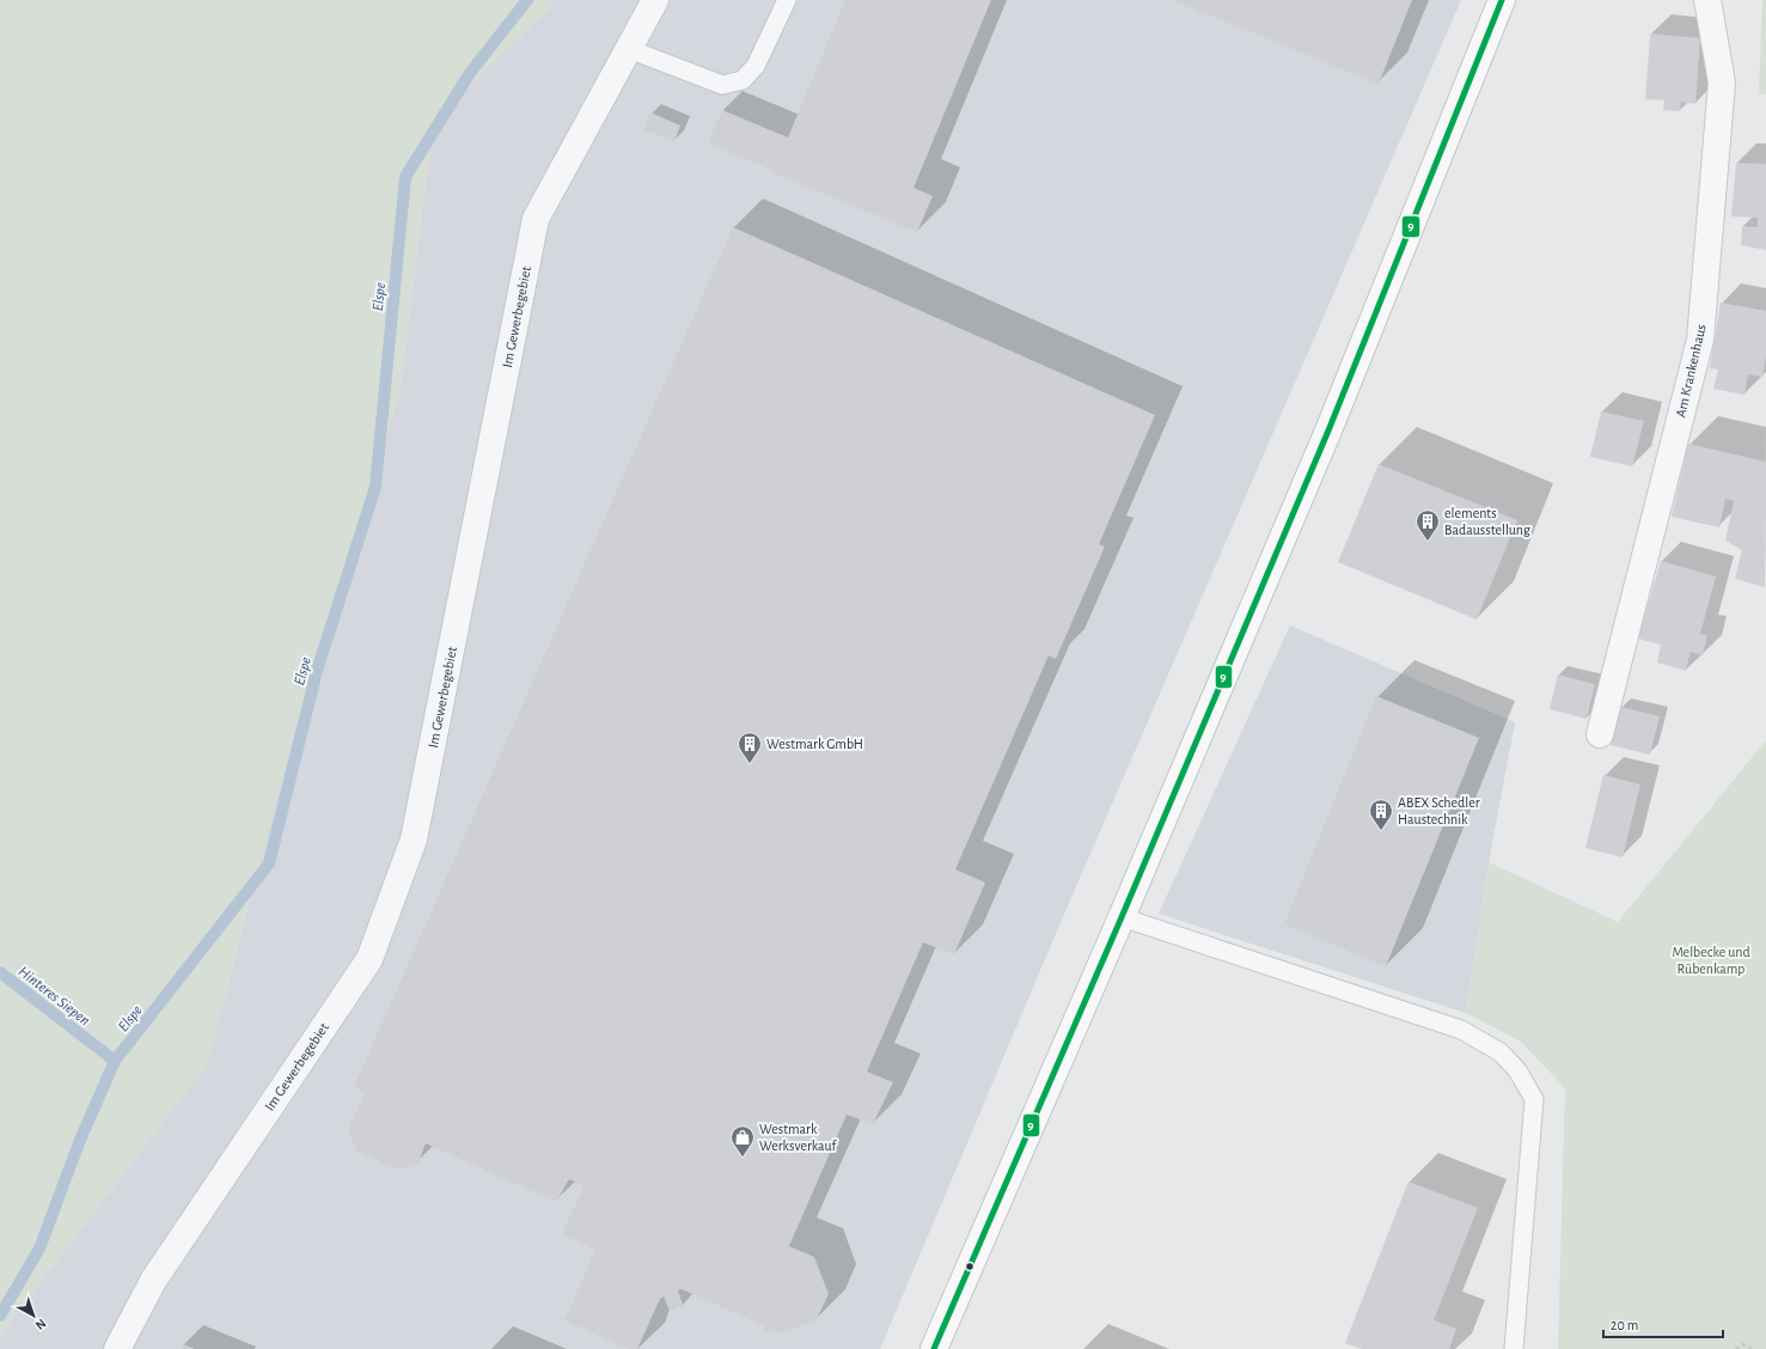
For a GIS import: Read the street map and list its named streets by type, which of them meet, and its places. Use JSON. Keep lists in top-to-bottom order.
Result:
{
  "streets": {
    "street": ["Im Gewerbegebiet", "Am Krankenhaus"]
  },
  "water": ["Elspe", "Hinteres Siepen"],
  "parks": ["Melbecke und Rübenkamp"],
  "places": {
    "building": ["elements Badausstellung", "Westmark GmbH", "ABEX Schedler Haustechnik"],
    "shop": ["Westmark Werksverkauf"]
  },
  "lines": ["transit line 9"],
  "scale_bar": "20 m",
  "north": "bottom right"
}
